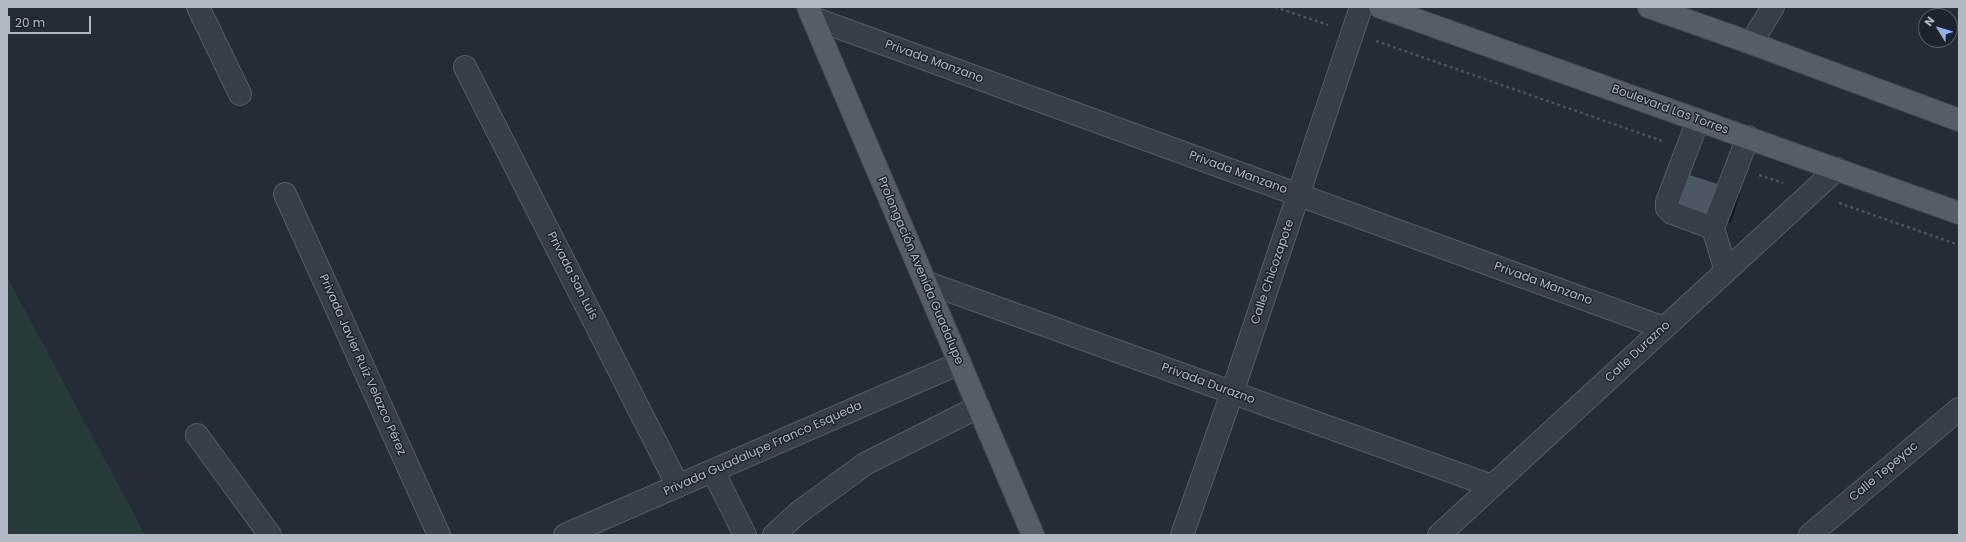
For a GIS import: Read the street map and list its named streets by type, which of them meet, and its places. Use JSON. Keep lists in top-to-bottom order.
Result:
{
  "streets": {
    "main road": ["Boulevard Las Torres", "Prolongación Avenida Guadalupe"],
    "street": [
      "Privada Manzano",
      "Calle Chicozapote",
      "Privada San Luis",
      "Calle Durazno",
      "Privada Javier Ruíz Velazco Pérez",
      "Privada Durazno",
      "Privada Guadalupe Franco Esqueda",
      "Calle Tepeyac"
    ]
  },
  "crossings": [
    ["Privada Manzano", "Prolongación Avenida Guadalupe"],
    ["Privada Manzano", "Calle Chicozapote"],
    ["Privada Manzano", "Calle Durazno"],
    ["Boulevard Las Torres", "Calle Durazno"],
    ["Prolongación Avenida Guadalupe", "Privada Durazno"],
    ["Prolongación Avenida Guadalupe", "Privada Guadalupe Franco Esqueda"],
    ["Calle Chicozapote", "Privada Durazno"],
    ["Privada San Luis", "Privada Guadalupe Franco Esqueda"],
    ["Calle Durazno", "Privada Durazno"]
  ],
  "scale_bar": "20 m",
  "north": "top left"
}
